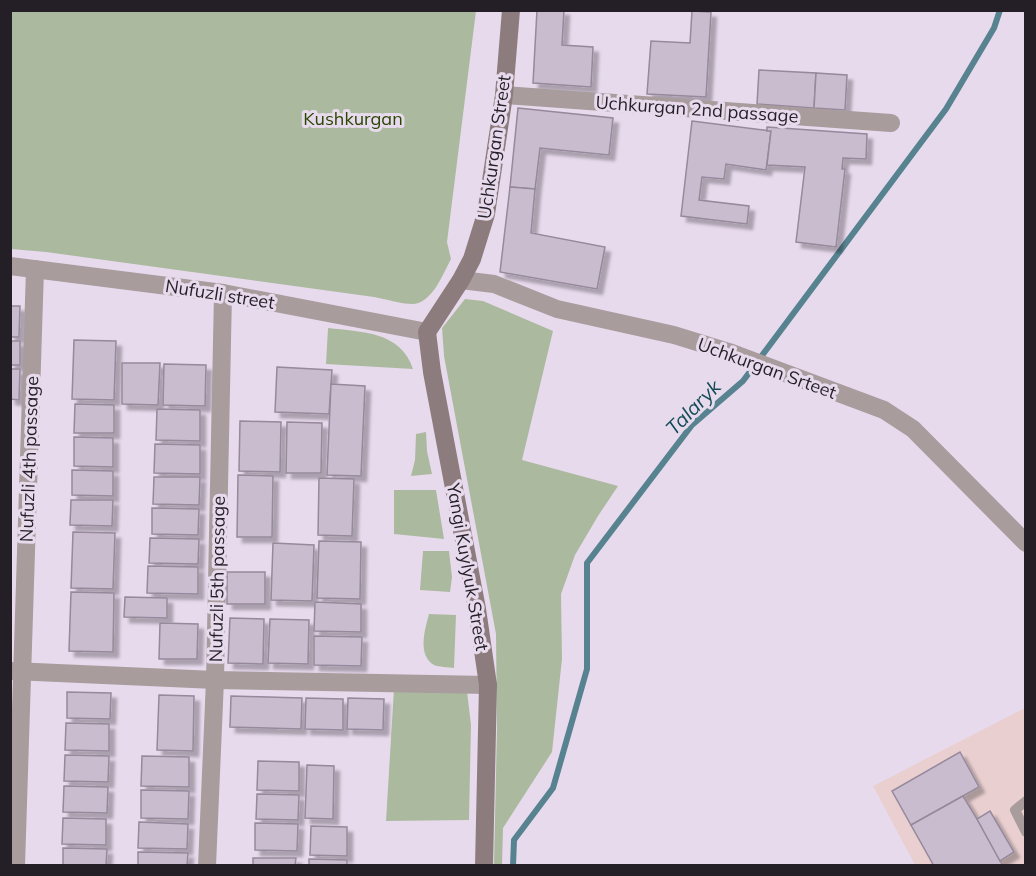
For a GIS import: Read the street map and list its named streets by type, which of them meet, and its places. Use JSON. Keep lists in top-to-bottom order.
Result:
{
  "streets": {
    "street": [
      "Uchkurgan 2nd passage",
      "Uchkurgan Street",
      "Nufuzli street",
      "Uchkurgan Srteet",
      "Nufuzli 4th passage",
      "Yangi Kuylyuk Street",
      "Nufuzli 5th passage"
    ]
  },
  "crossings": [
    ["Uchkurgan 2nd passage", "Uchkurgan Street"],
    ["Uchkurgan Street", "Uchkurgan Srteet"],
    ["Nufuzli street", "Nufuzli 4th passage"],
    ["Nufuzli street", "Yangi Kuylyuk Street"],
    ["Nufuzli street", "Nufuzli 5th passage"]
  ],
  "water": ["Talaryk"],
  "parks": ["Kushkurgan"]
}
